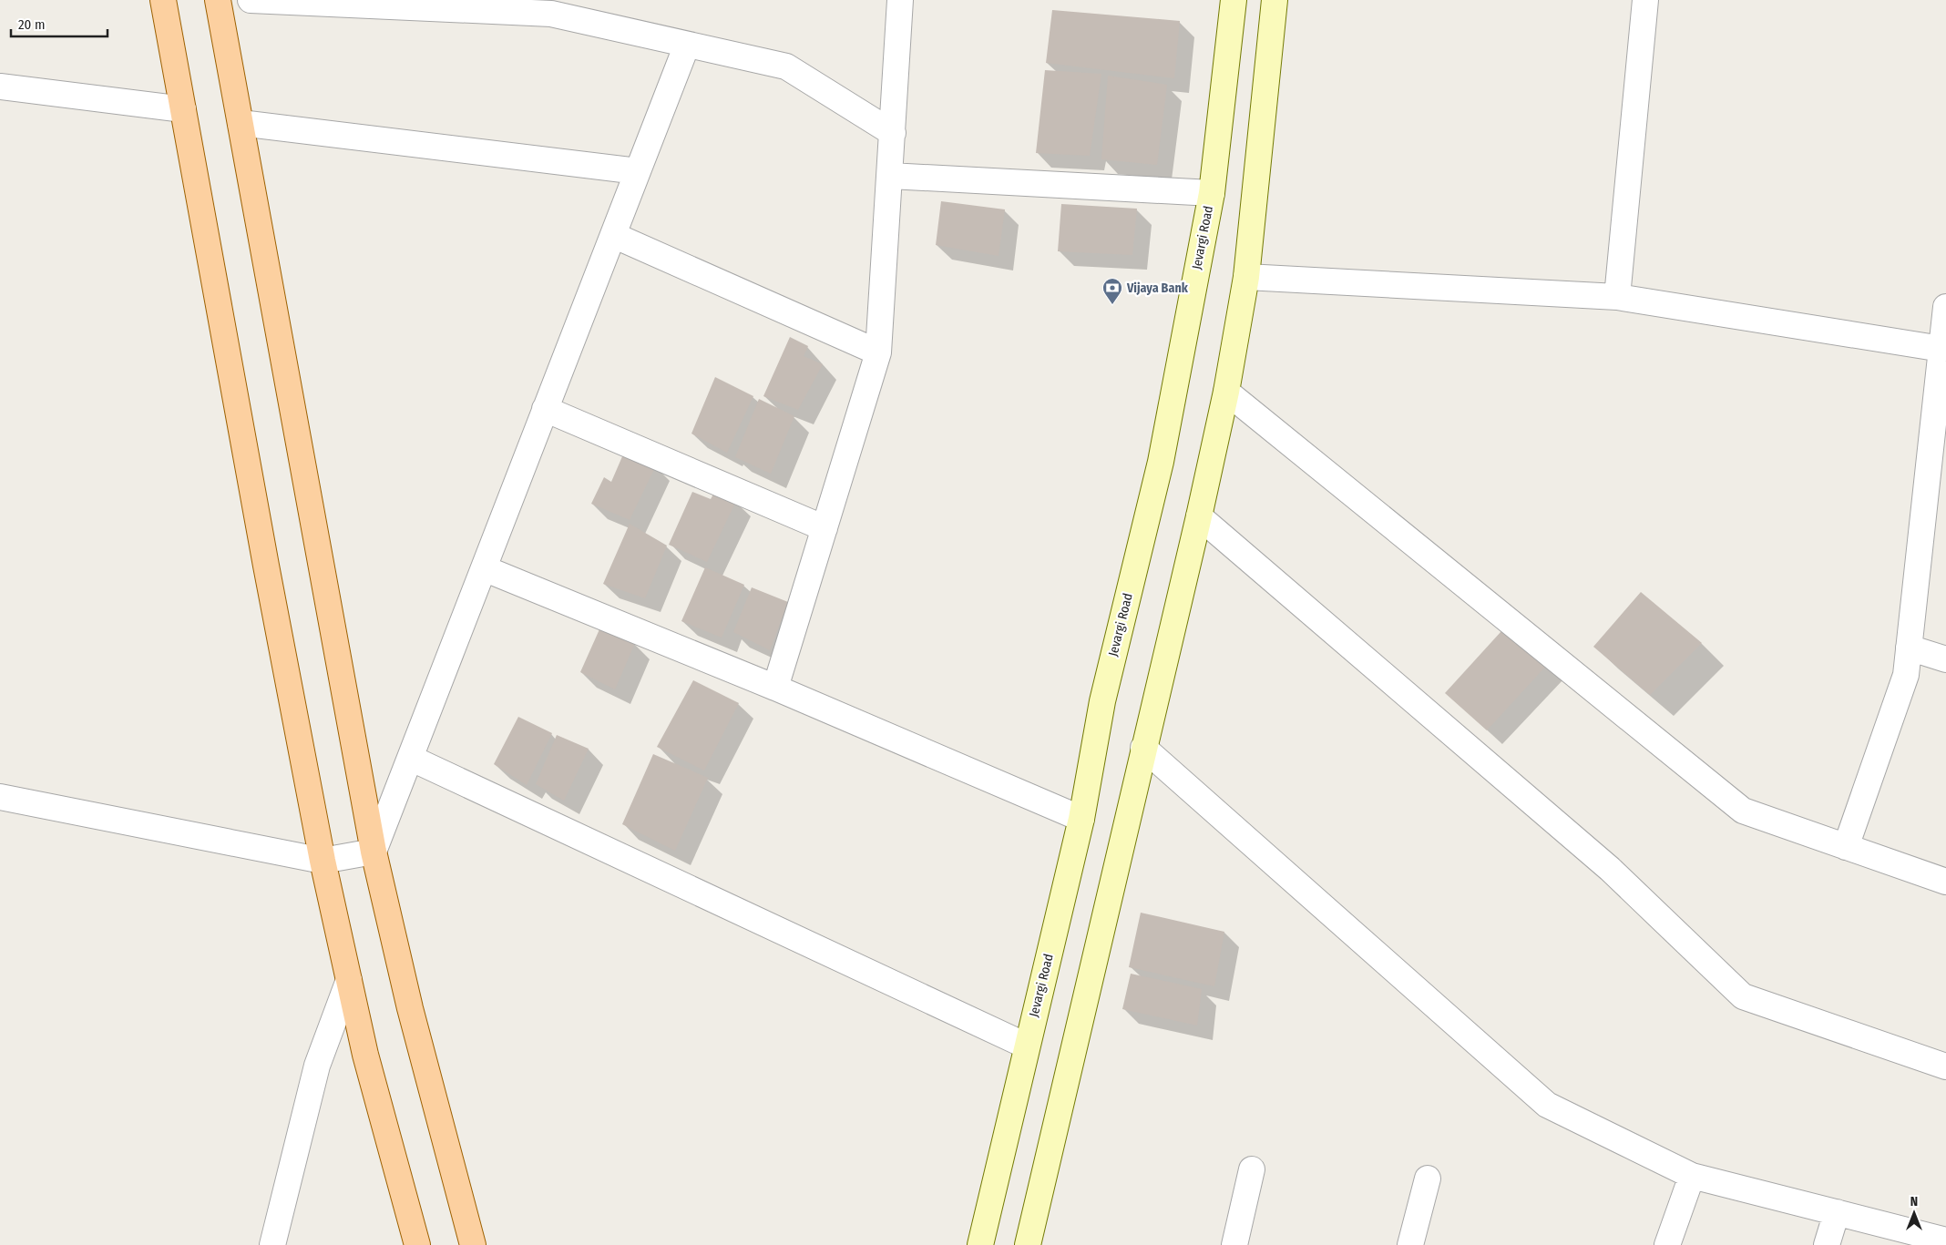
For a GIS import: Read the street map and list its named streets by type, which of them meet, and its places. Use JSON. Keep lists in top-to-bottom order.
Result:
{
  "streets": {
    "main road": ["Jevargi Road"]
  },
  "places": {
    "bank": ["Vijaya Bank"]
  },
  "scale_bar": "20 m",
  "north": "top"
}
